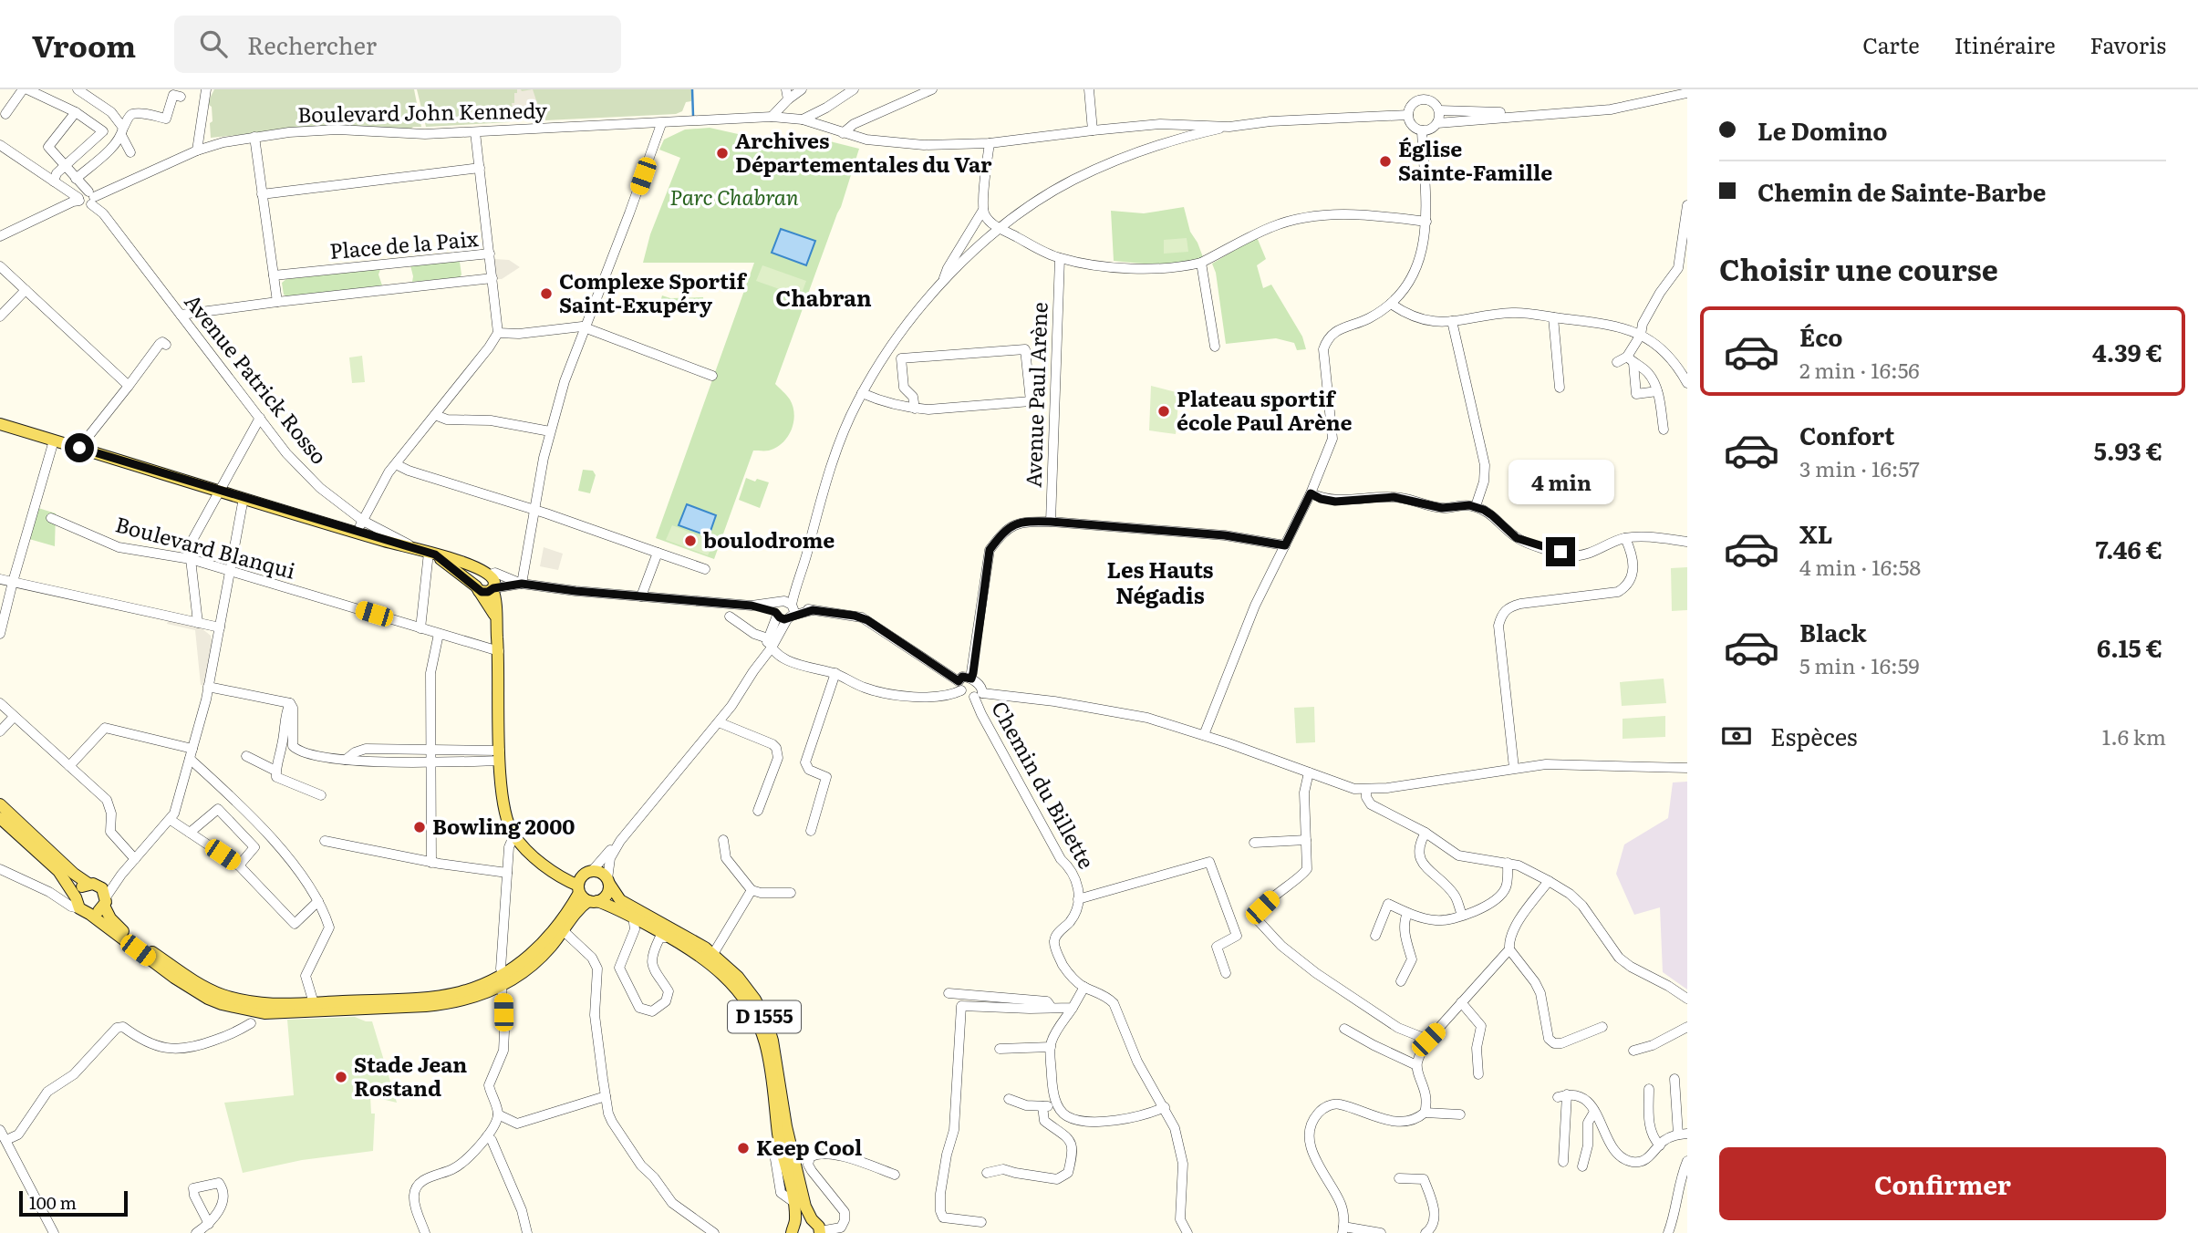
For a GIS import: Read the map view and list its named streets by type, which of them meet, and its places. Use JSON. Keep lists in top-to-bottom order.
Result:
{
  "streets": {
    "main road": ["D 1555"],
    "street": [
      "Boulevard John Kennedy",
      "Place de la Paix",
      "Avenue Patrick Rosso",
      "Avenue Paul Arène",
      "Boulevard Blanqui",
      "Chemin du Billette"
    ]
  },
  "crossings": [
    ["Boulevard John Kennedy", "Avenue Patrick Rosso"],
    ["Place de la Paix", "Avenue Patrick Rosso"],
    ["Avenue Patrick Rosso", "D 1555"],
    ["Boulevard Blanqui", "D 1555"]
  ],
  "districts": ["Chabran", "Les Hauts Négadis"],
  "parks": ["Parc Chabran"],
  "places": [
    "Archives Départementales du Var",
    "Église Sainte-Famille",
    "Complexe Sportif Saint-Exupéry",
    "Plateau sportif école Paul Arène",
    "boulodrome",
    "Bowling 2000",
    "Stade Jean Rostand",
    "Keep Cool"
  ],
  "scale_bar": "100 m",
  "page": {
    "header": "Vroom",
    "search": "Rechercher",
    "nav": ["Carte", "Itinéraire", "Favoris"],
    "banner": ["Le Domino", "Chemin de Sainte-Barbe"],
    "heading": "Choisir une course",
    "list": [
      {
        "name": "Éco",
        "note": "2 min · 16:56",
        "value": "4.39 €"
      },
      {
        "name": "Confort",
        "note": "3 min · 16:57",
        "value": "5.93 €"
      },
      {
        "name": "XL",
        "note": "4 min · 16:58",
        "value": "7.46 €"
      },
      {
        "name": "Black",
        "note": "5 min · 16:59",
        "value": "6.15 €"
      }
    ],
    "bubble": "4 min",
    "pay": ["Espèces", "1.6 km"],
    "buttons": "Confirmer",
    "scale": "100 m"
  }
}
